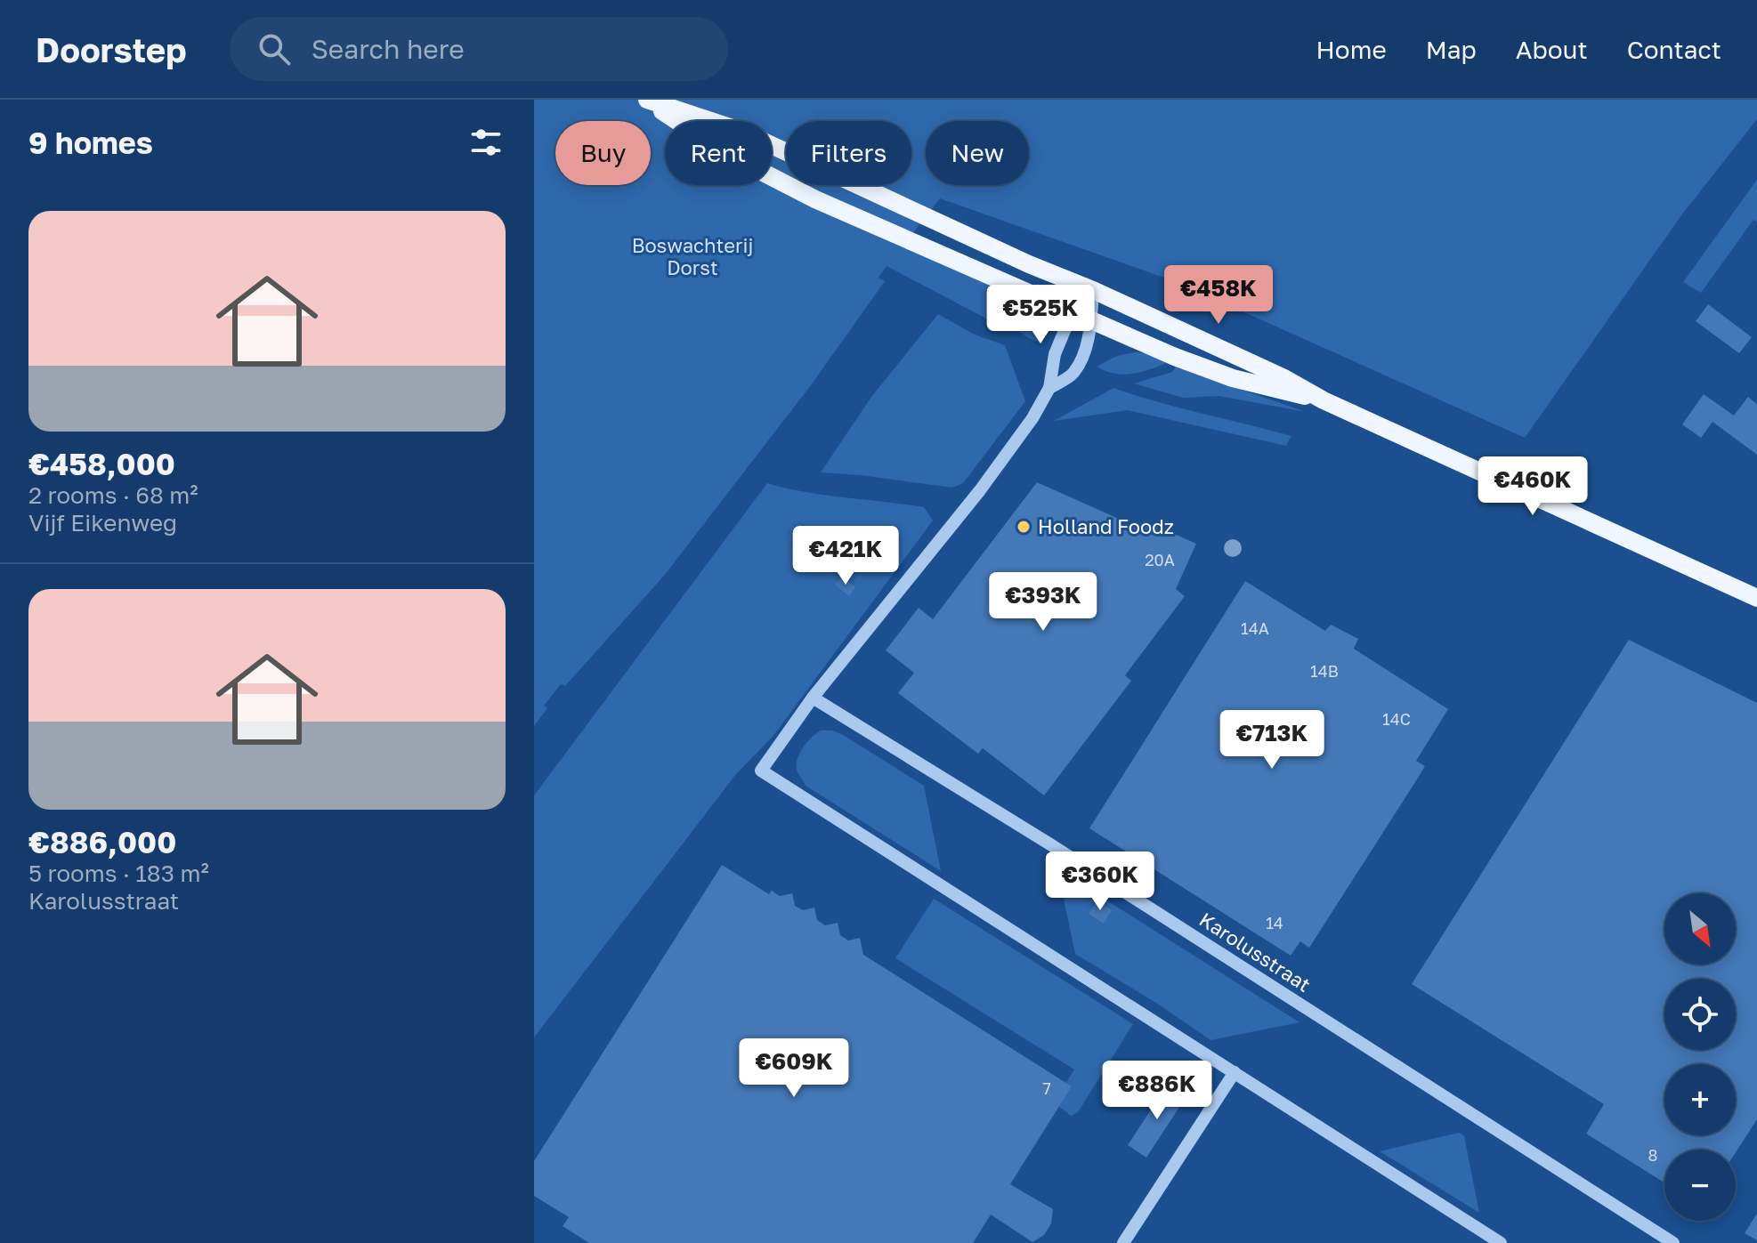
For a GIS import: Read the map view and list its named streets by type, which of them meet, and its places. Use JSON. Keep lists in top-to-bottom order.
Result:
{
  "streets": {
    "street": ["Karolusstraat"]
  },
  "parks": ["Boswachterij Dorst"],
  "places": ["Holland Foodz"],
  "house_numbers": [
    "20A",
    "14A",
    "14B",
    "14C",
    "14",
    "7",
    "8"
  ],
  "north": "bottom right",
  "page": {
    "header": "Doorstep",
    "search": "Search here",
    "nav": [
      "Home",
      "Map",
      "About",
      "Contact"
    ],
    "heading": "9 homes",
    "chip": [
      "Buy",
      "Rent",
      "Filters",
      "New"
    ],
    "list": [
      {
        "name": "€458,000",
        "note": "2 rooms · 68 m² · Vijf Eikenweg"
      },
      {
        "name": "€886,000",
        "note": "5 rooms · 183 m² · Karolusstraat"
      }
    ],
    "price": [
      "€458K",
      "€525K",
      "€460K",
      "€421K",
      "€393K",
      "€713K",
      "€360K",
      "€609K",
      "€886K"
    ],
    "map_buttons": ["+", "−"]
  }
}
